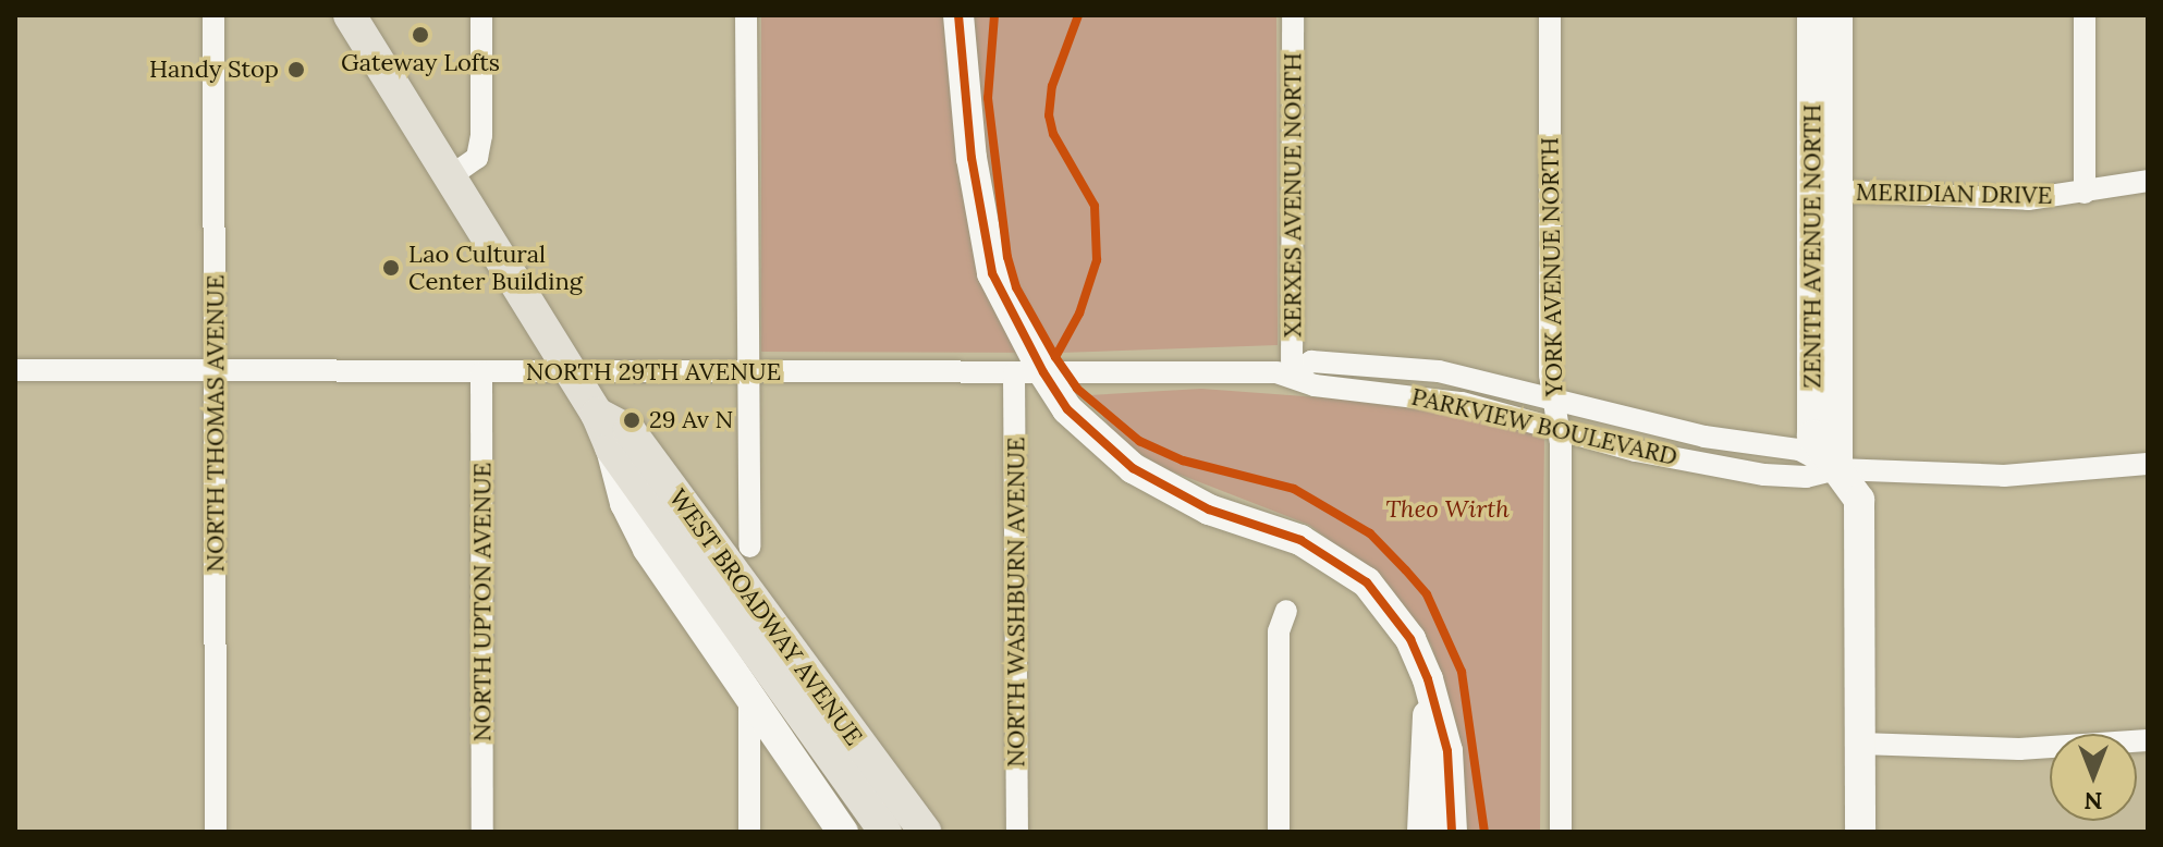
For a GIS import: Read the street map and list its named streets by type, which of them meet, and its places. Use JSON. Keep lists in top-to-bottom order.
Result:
{
  "streets": {
    "main road": ["WEST BROADWAY AVENUE"],
    "street": [
      "MERIDIAN DRIVE",
      "XERXES AVENUE NORTH",
      "ZENITH AVENUE NORTH",
      "YORK AVENUE NORTH",
      "NORTH 29TH AVENUE",
      "NORTH THOMAS AVENUE",
      "PARKVIEW BOULEVARD",
      "NORTH UPTON AVENUE",
      "NORTH WASHBURN AVENUE"
    ]
  },
  "crossings": [
    ["MERIDIAN DRIVE", "ZENITH AVENUE NORTH"],
    ["XERXES AVENUE NORTH", "NORTH 29TH AVENUE"],
    ["XERXES AVENUE NORTH", "PARKVIEW BOULEVARD"],
    ["ZENITH AVENUE NORTH", "PARKVIEW BOULEVARD"],
    ["YORK AVENUE NORTH", "PARKVIEW BOULEVARD"],
    ["NORTH 29TH AVENUE", "NORTH THOMAS AVENUE"],
    ["NORTH 29TH AVENUE", "PARKVIEW BOULEVARD"],
    ["NORTH 29TH AVENUE", "NORTH UPTON AVENUE"],
    ["NORTH 29TH AVENUE", "NORTH WASHBURN AVENUE"],
    ["NORTH 29TH AVENUE", "WEST BROADWAY AVENUE"]
  ],
  "parks": ["Theo Wirth"],
  "places": [
    "Gateway Lofts",
    "Handy Stop",
    "Lao Cultural Center Building",
    "29 Av N"
  ],
  "north": "bottom"
}
